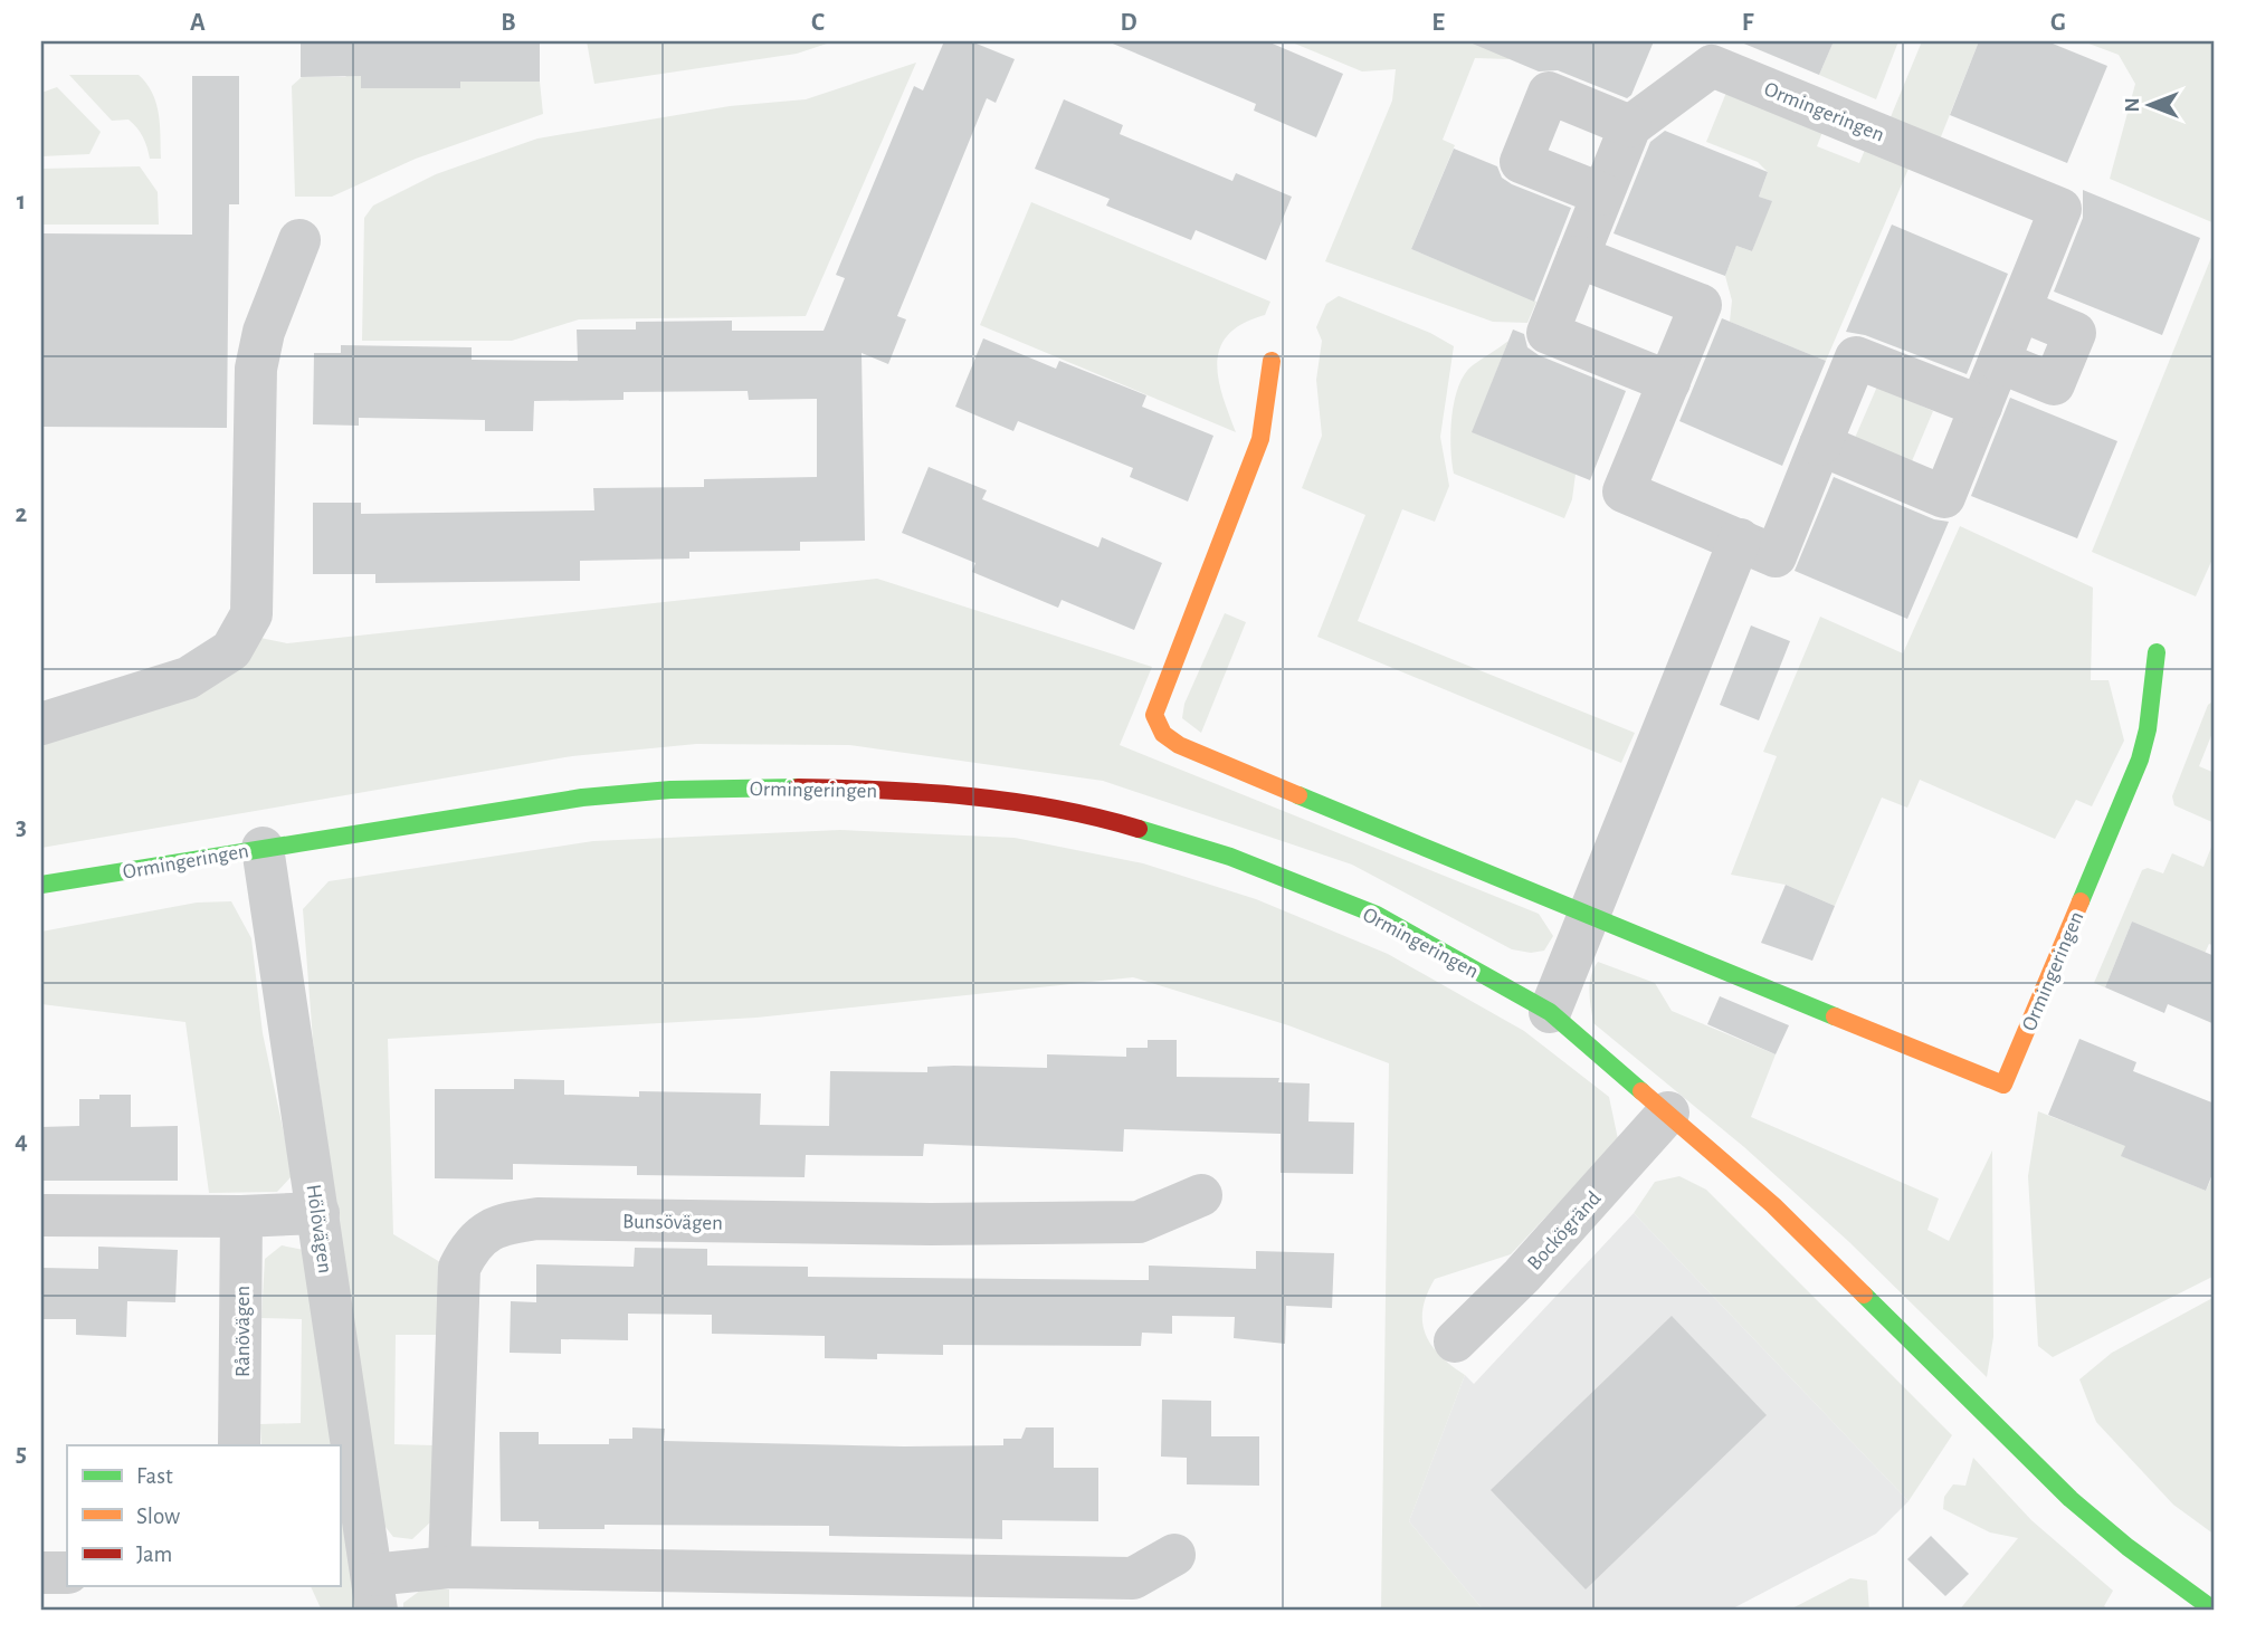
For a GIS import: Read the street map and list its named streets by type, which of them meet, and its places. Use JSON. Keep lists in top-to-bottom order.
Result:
{
  "streets": {
    "street": [
      "Ormingeringen",
      "Bunsövägen",
      "Hölövägen",
      "Bockögränd",
      "Rånövägen"
    ]
  },
  "crossings": [
    ["Ormingeringen", "Hölövägen"],
    ["Ormingeringen", "Bockögränd"]
  ],
  "legend": ["Fast", "Slow", "Jam"],
  "north": "left",
  "grid": {
    "columns": [
      "A",
      "B",
      "C",
      "D",
      "E",
      "F",
      "G"
    ],
    "rows": [
      "1",
      "2",
      "3",
      "4",
      "5"
    ]
  }
}
